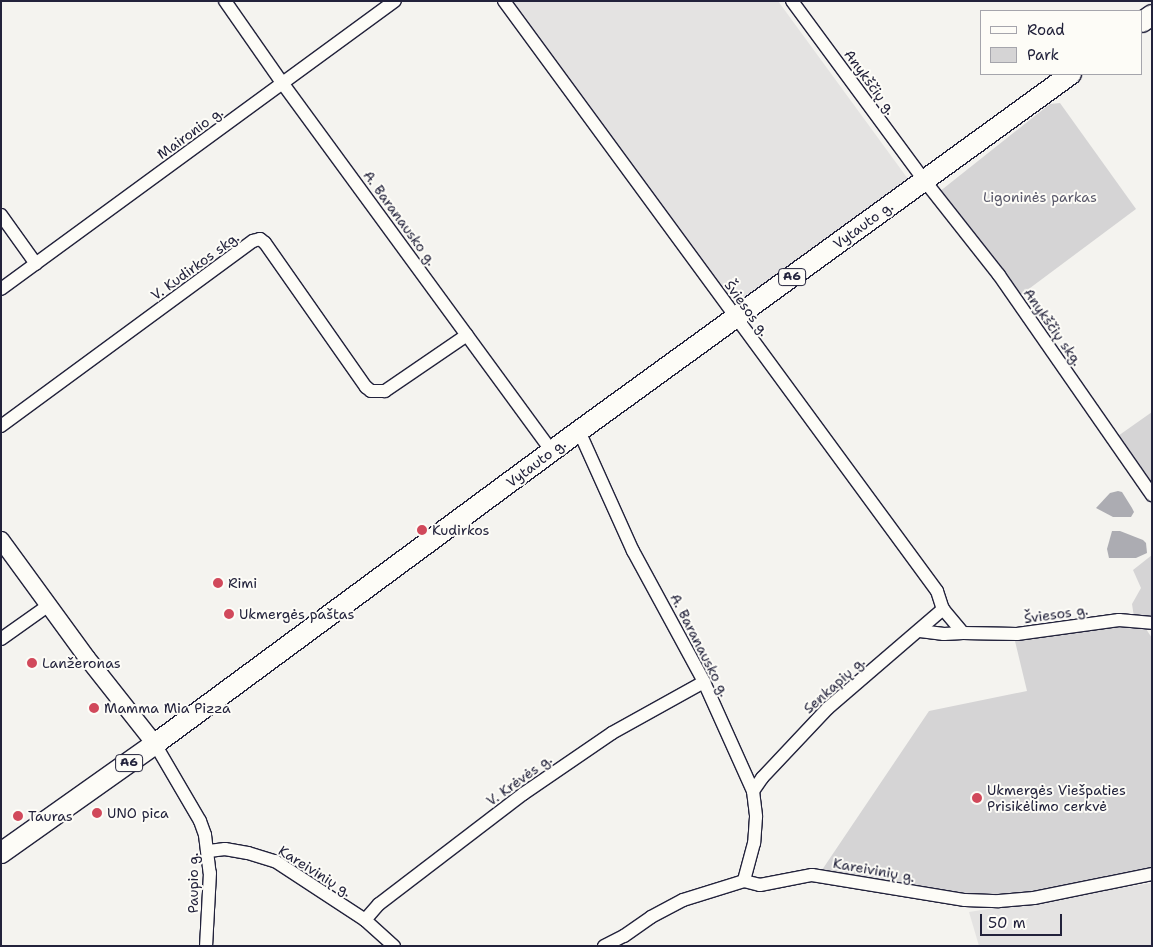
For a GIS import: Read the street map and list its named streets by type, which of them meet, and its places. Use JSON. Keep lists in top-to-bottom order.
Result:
{
  "streets": {
    "main road": ["Vytauto g.", "A6"],
    "street": [
      "Anykščių g.",
      "Maironio g.",
      "A. Baranausko g.",
      "V. Kudirkos skg.",
      "Šviesos g.",
      "Anykščių skg.",
      "Senkapių g.",
      "V. Krėvės g.",
      "Kareivinių g.",
      "Paupio g."
    ]
  },
  "crossings": [
    ["Anykščių g.", "Vytauto g."],
    ["Anykščių g.", "Anykščių skg."],
    ["Maironio g.", "A. Baranausko g."],
    ["A. Baranausko g.", "Vytauto g."],
    ["A. Baranausko g.", "V. Kudirkos skg."],
    ["A. Baranausko g.", "Senkapių g."],
    ["A. Baranausko g.", "V. Krėvės g."],
    ["A. Baranausko g.", "Kareivinių g."],
    ["Vytauto g.", "Šviesos g."],
    ["Vytauto g.", "Anykščių skg."],
    ["Vytauto g.", "Paupio g."],
    ["Šviesos g.", "Senkapių g."],
    ["V. Krėvės g.", "Kareivinių g."],
    ["Kareivinių g.", "Paupio g."]
  ],
  "parks": ["Ligoninės parkas"],
  "places": [
    "Kudirkos",
    "Rimi",
    "Ukmergės paštas",
    "Lanžeronas",
    "Mamma Mia Pizza",
    "Ukmergės Viešpaties Prisikėlimo cerkvė",
    "UNO pica",
    "Tauras"
  ],
  "legend": ["Road", "Park"],
  "scale_bar": "50 m"
}
